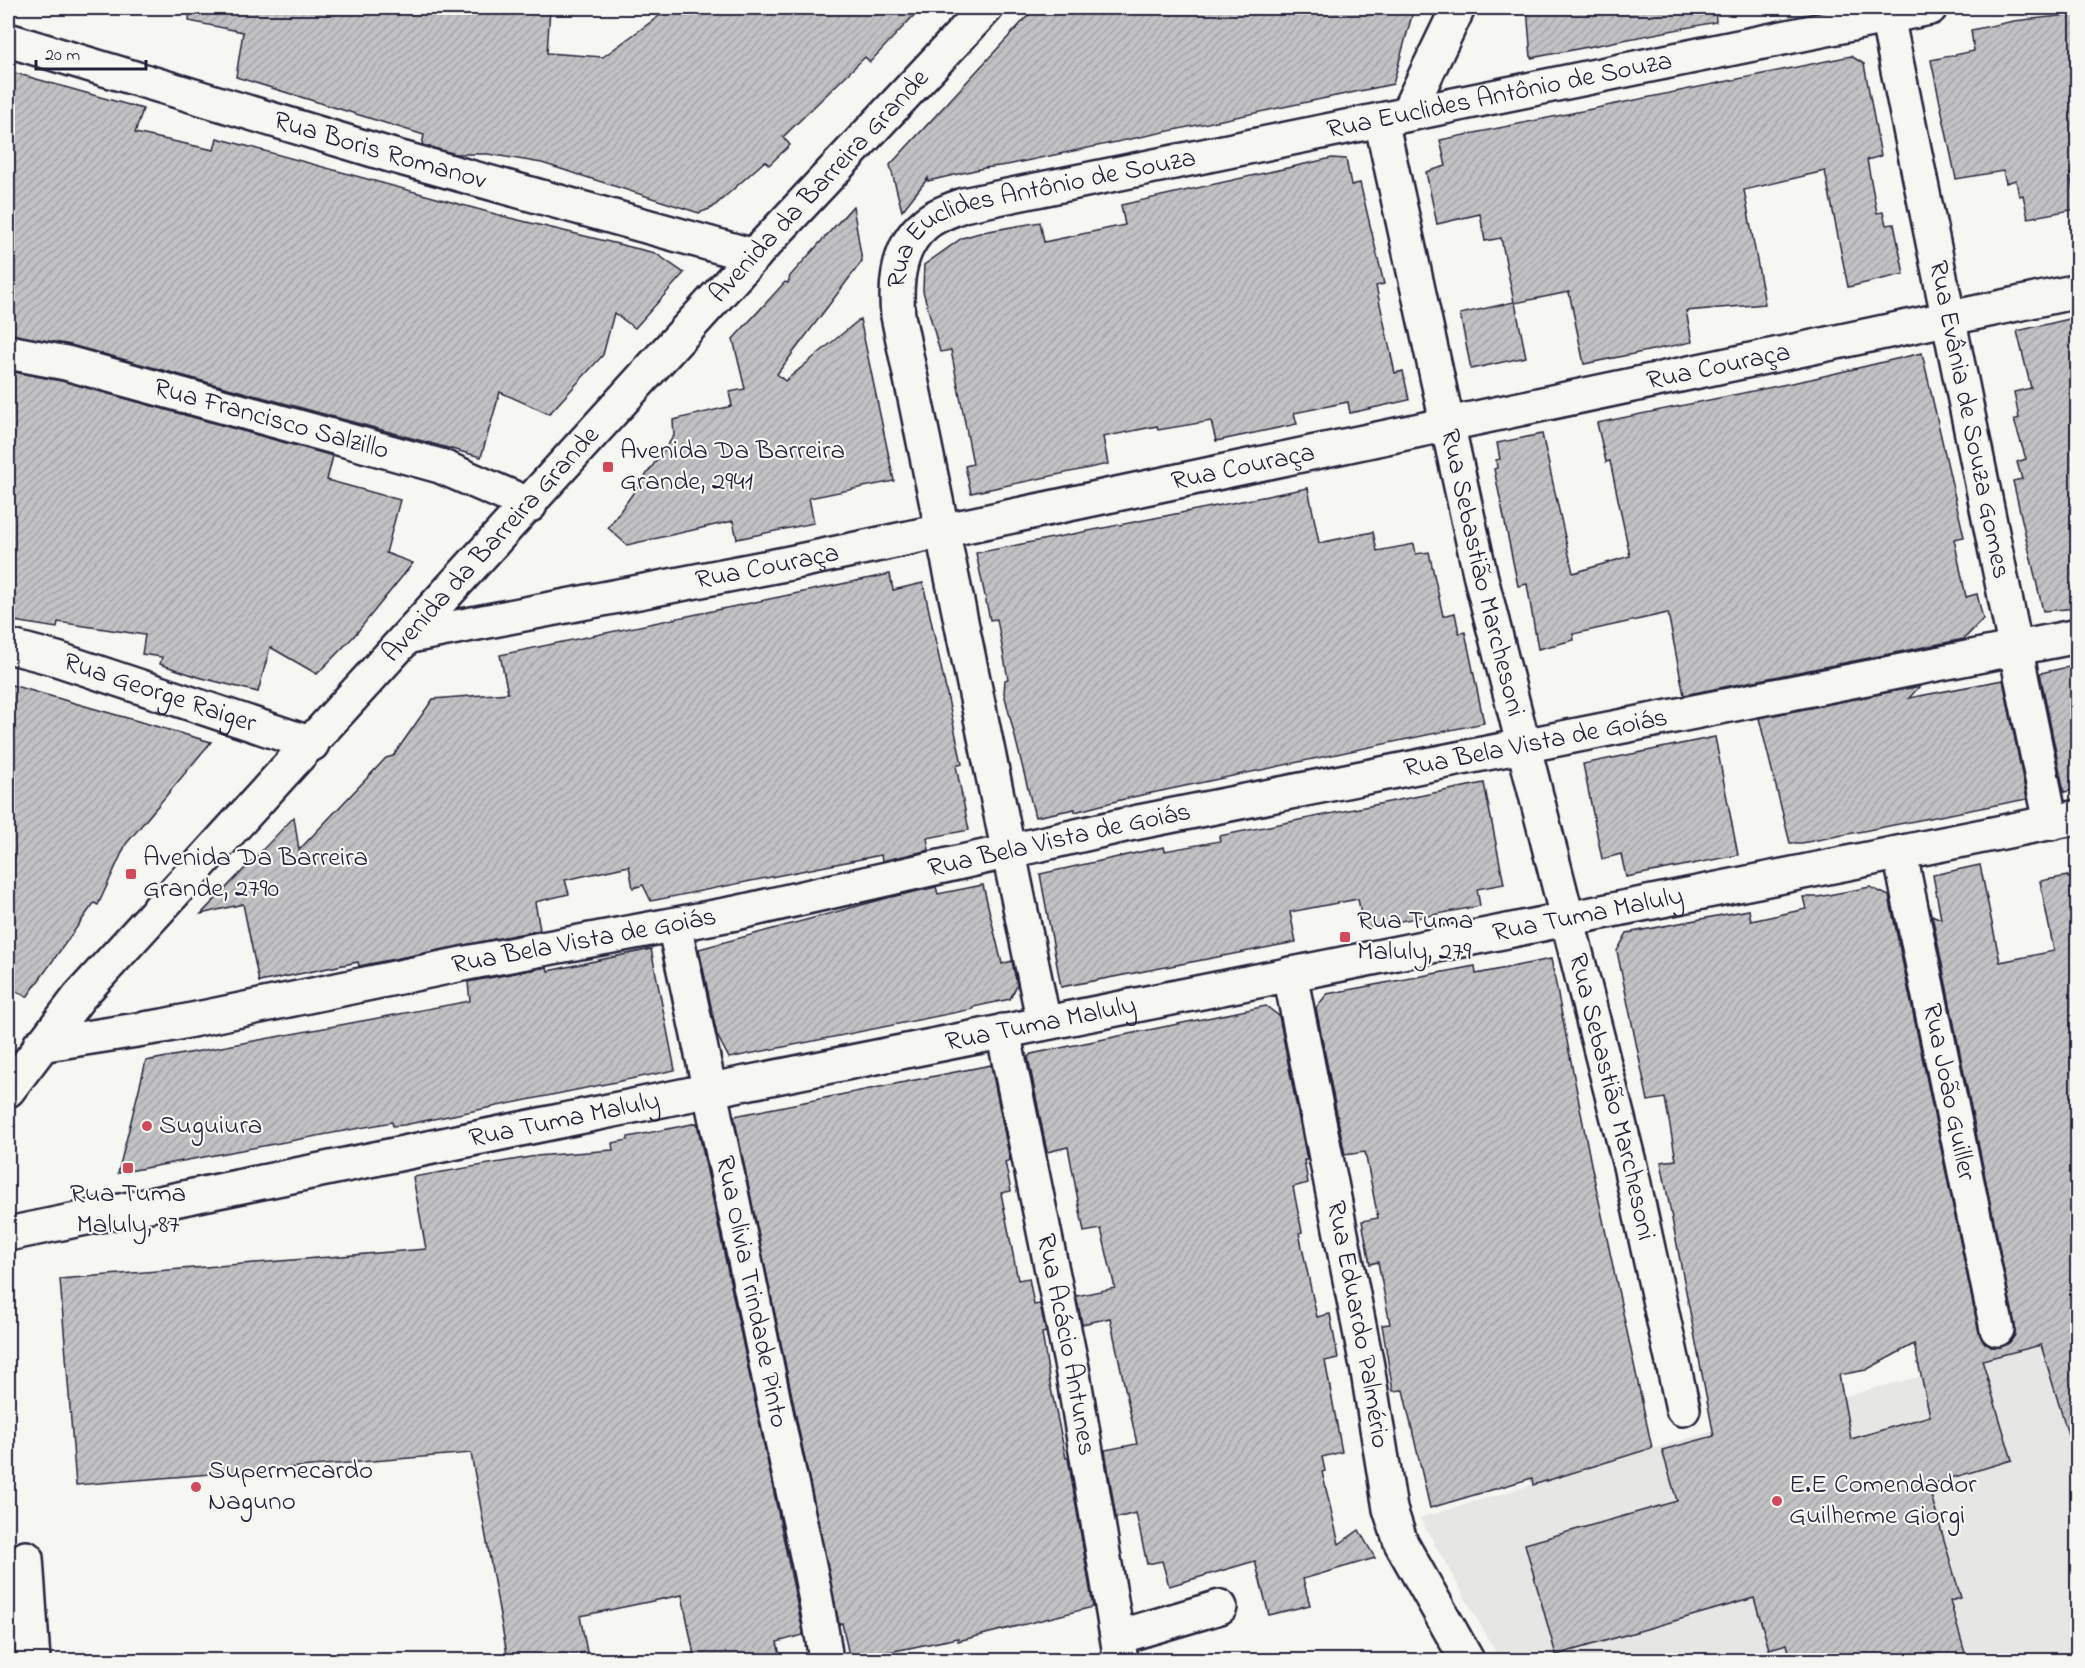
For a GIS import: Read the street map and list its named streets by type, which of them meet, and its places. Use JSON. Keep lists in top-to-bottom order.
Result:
{
  "streets": {
    "street": [
      "Rua Euclides Antônio de Souza",
      "Rua Boris Romanov",
      "Avenida da Barreira Grande",
      "Rua Couraça",
      "Rua Francisco Salzillo",
      "Rua Evânia de Souza Gomes",
      "Rua Sebastião Marchesoni",
      "Rua George Raiger",
      "Rua Bela Vista de Goiás",
      "Rua Tuma Maluly",
      "Rua João Guiller",
      "Rua Olivia Trindade Pinto",
      "Rua Eduardo Palmério",
      "Rua Acácio Antunes"
    ]
  },
  "crossings": [
    ["Rua Euclides Antônio de Souza", "Rua Couraça"],
    ["Rua Euclides Antônio de Souza", "Rua Evânia de Souza Gomes"],
    ["Rua Euclides Antônio de Souza", "Rua Sebastião Marchesoni"],
    ["Rua Euclides Antônio de Souza", "Rua Bela Vista de Goiás"],
    ["Rua Euclides Antônio de Souza", "Rua Tuma Maluly"],
    ["Rua Boris Romanov", "Avenida da Barreira Grande"],
    ["Avenida da Barreira Grande", "Rua Couraça"],
    ["Avenida da Barreira Grande", "Rua Francisco Salzillo"],
    ["Avenida da Barreira Grande", "Rua George Raiger"],
    ["Avenida da Barreira Grande", "Rua Bela Vista de Goiás"],
    ["Rua Couraça", "Rua Evânia de Souza Gomes"],
    ["Rua Couraça", "Rua Sebastião Marchesoni"],
    ["Rua Evânia de Souza Gomes", "Rua Bela Vista de Goiás"],
    ["Rua Evânia de Souza Gomes", "Rua Tuma Maluly"],
    ["Rua Sebastião Marchesoni", "Rua Bela Vista de Goiás"],
    ["Rua Sebastião Marchesoni", "Rua Tuma Maluly"],
    ["Rua Bela Vista de Goiás", "Rua Olivia Trindade Pinto"],
    ["Rua Tuma Maluly", "Rua João Guiller"],
    ["Rua Tuma Maluly", "Rua Olivia Trindade Pinto"],
    ["Rua Tuma Maluly", "Rua Eduardo Palmério"],
    ["Rua Tuma Maluly", "Rua Acácio Antunes"]
  ],
  "places": {
    "transit": [
      "Avenida Da Barreira Grande, 2941",
      "Avenida Da Barreira Grande, 2790",
      "Rua Tuma Maluly, 279",
      "Rua Tuma Maluly, 87"
    ],
    "other": ["Suguiura", "Supermecardo Naguno", "E.E Comendador Guilherme Giorgi"]
  },
  "scale_bar": "20 m"
}
